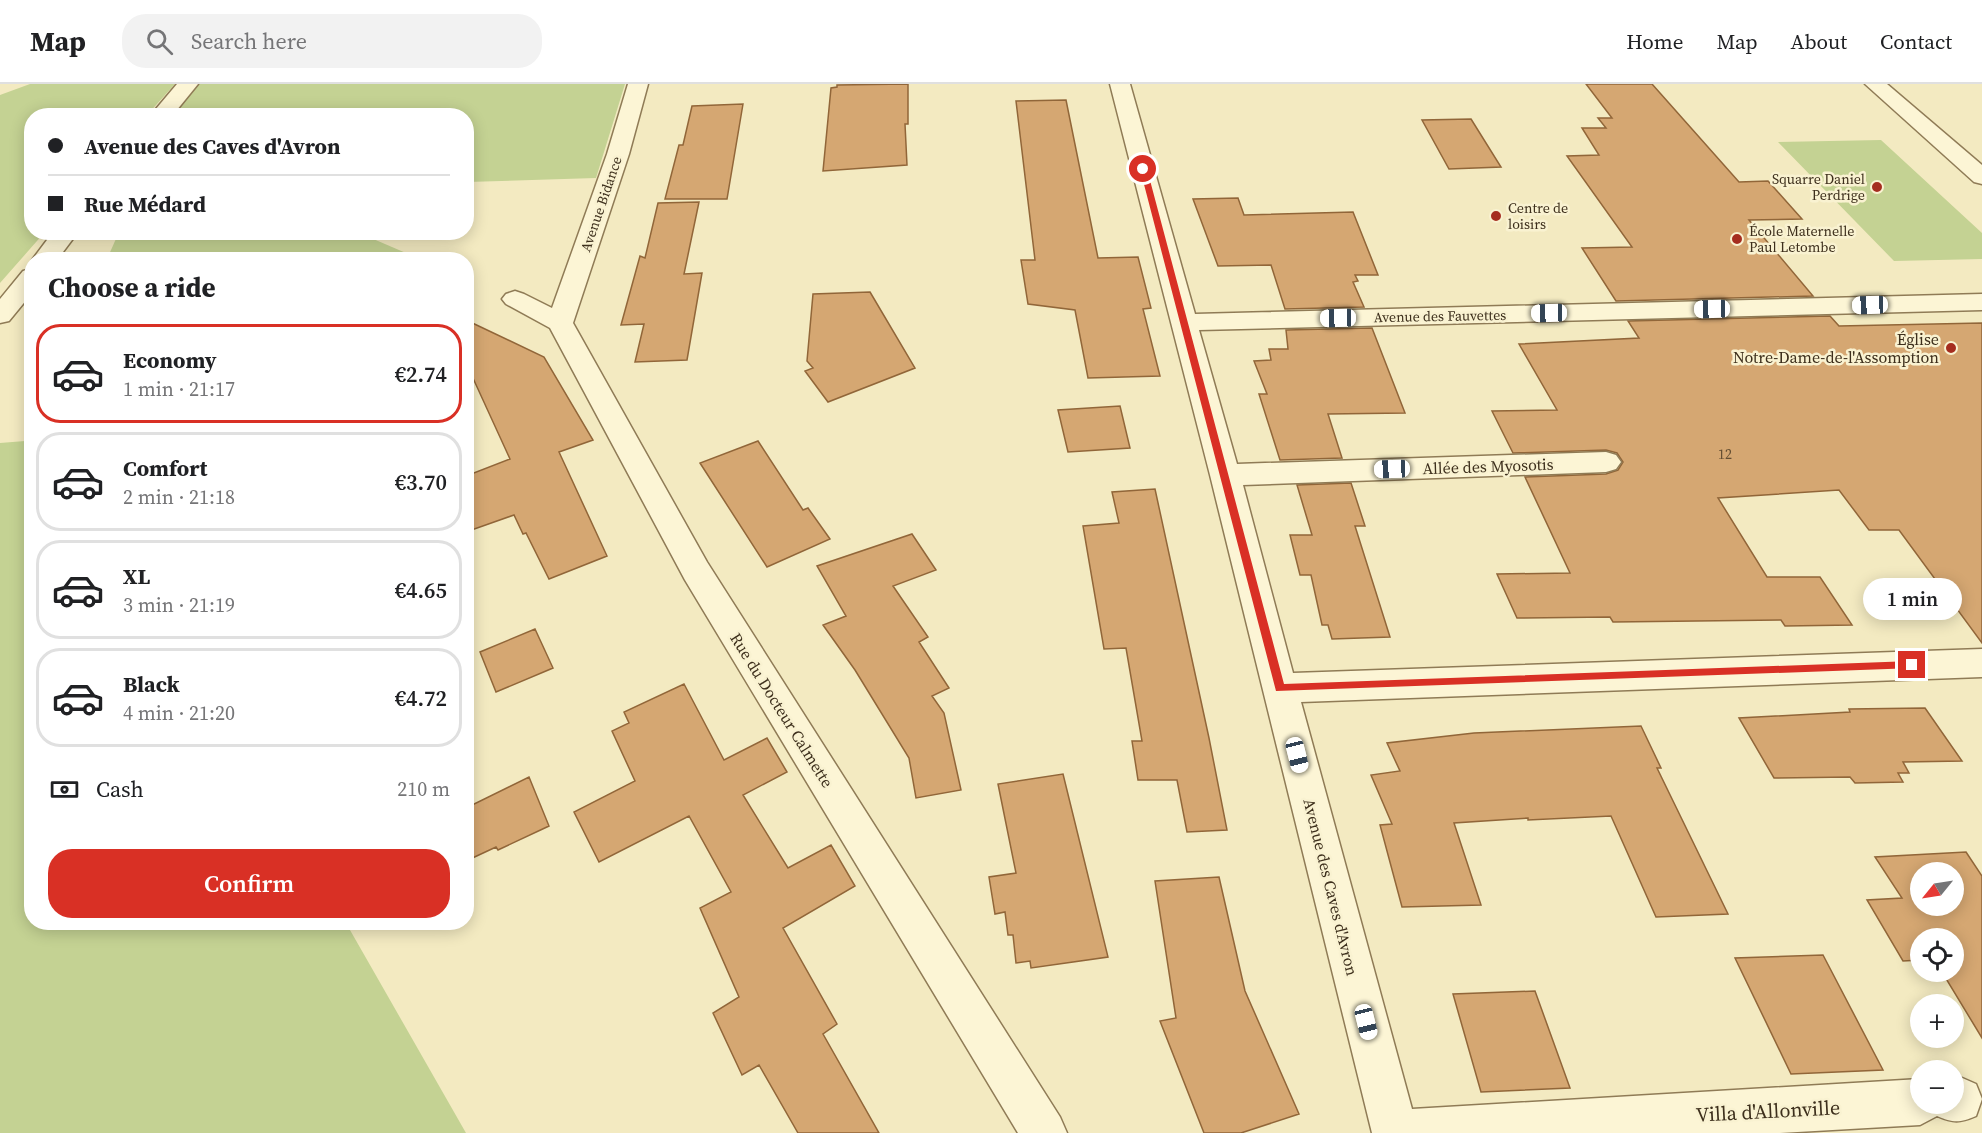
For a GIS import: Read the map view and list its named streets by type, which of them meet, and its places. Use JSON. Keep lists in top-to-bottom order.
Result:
{
  "streets": {
    "street": [
      "Avenue Bidance",
      "Avenue des Fauvettes",
      "Allée des Myosotis",
      "Rue du Docteur Calmette",
      "Avenue des Caves d'Avron",
      "Villa d'Allonville"
    ]
  },
  "crossings": [
    ["Avenue Bidance", "Rue du Docteur Calmette"],
    ["Avenue des Fauvettes", "Avenue des Caves d'Avron"],
    ["Allée des Myosotis", "Avenue des Caves d'Avron"]
  ],
  "places": [
    "Squarre Daniel Perdrige",
    "Centre de loisirs",
    "École Maternelle Paul Letombe",
    "Église Notre-Dame-de-l'Assomption"
  ],
  "house_numbers": ["12"],
  "north": "bottom left",
  "page": {
    "header": "Map",
    "search": "Search here",
    "nav": [
      "Home",
      "Map",
      "About",
      "Contact"
    ],
    "banner": ["Avenue des Caves d'Avron", "Rue Médard"],
    "heading": "Choose a ride",
    "list": [
      {
        "name": "Economy",
        "note": "1 min · 21:17",
        "value": "€2.74"
      },
      {
        "name": "Comfort",
        "note": "2 min · 21:18",
        "value": "€3.70"
      },
      {
        "name": "XL",
        "note": "3 min · 21:19",
        "value": "€4.65"
      },
      {
        "name": "Black",
        "note": "4 min · 21:20",
        "value": "€4.72"
      }
    ],
    "bubble": "1 min",
    "pay": ["Cash", "210 m"],
    "buttons": "Confirm",
    "map_buttons": ["+", "−"]
  }
}
